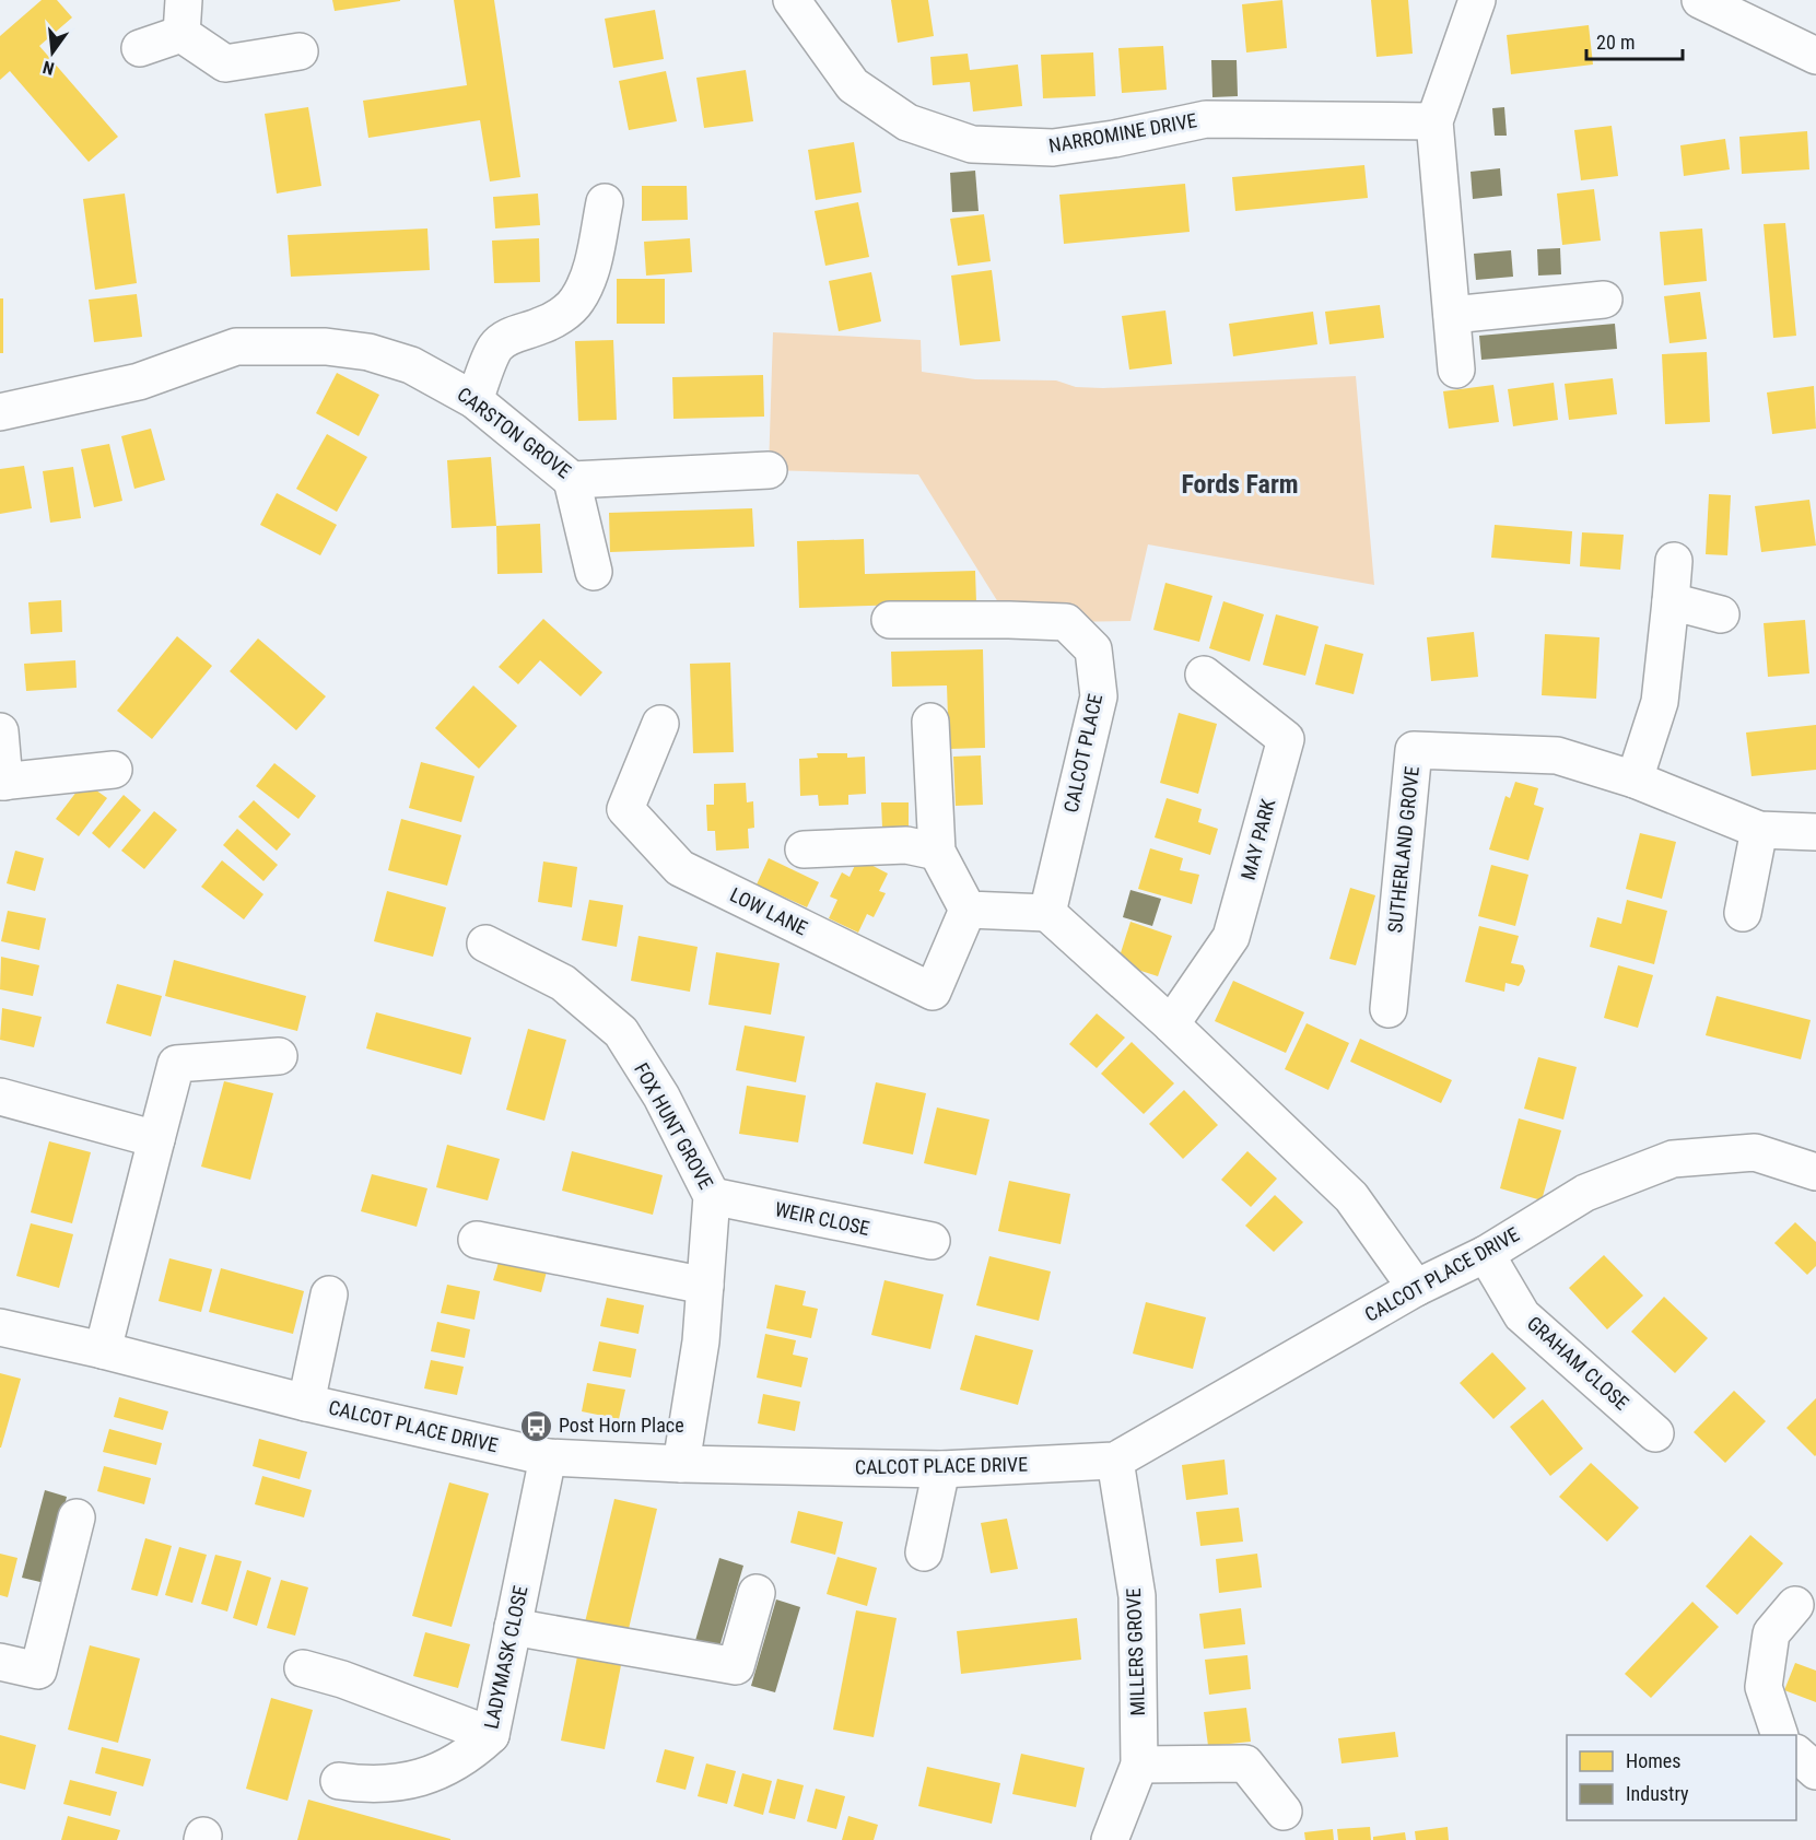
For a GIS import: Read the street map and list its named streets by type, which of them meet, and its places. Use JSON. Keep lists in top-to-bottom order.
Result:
{
  "streets": {
    "street": [
      "NARROMINE DRIVE",
      "CARSTON GROVE",
      "CALCOT PLACE",
      "MAY PARK",
      "SUTHERLAND GROVE",
      "LOW LANE",
      "FOX HUNT GROVE",
      "WEIR CLOSE",
      "CALCOT PLACE DRIVE",
      "GRAHAM CLOSE",
      "MILLERS GROVE",
      "LADYMASK CLOSE"
    ]
  },
  "crossings": [
    ["FOX HUNT GROVE", "WEIR CLOSE"],
    ["FOX HUNT GROVE", "CALCOT PLACE DRIVE"],
    ["CALCOT PLACE DRIVE", "GRAHAM CLOSE"],
    ["CALCOT PLACE DRIVE", "MILLERS GROVE"],
    ["CALCOT PLACE DRIVE", "LADYMASK CLOSE"]
  ],
  "districts": ["Fords Farm"],
  "places": {
    "bus stop": ["Post Horn Place"]
  },
  "legend": ["Homes", "Industry"],
  "scale_bar": "20 m",
  "north": "bottom"
}
